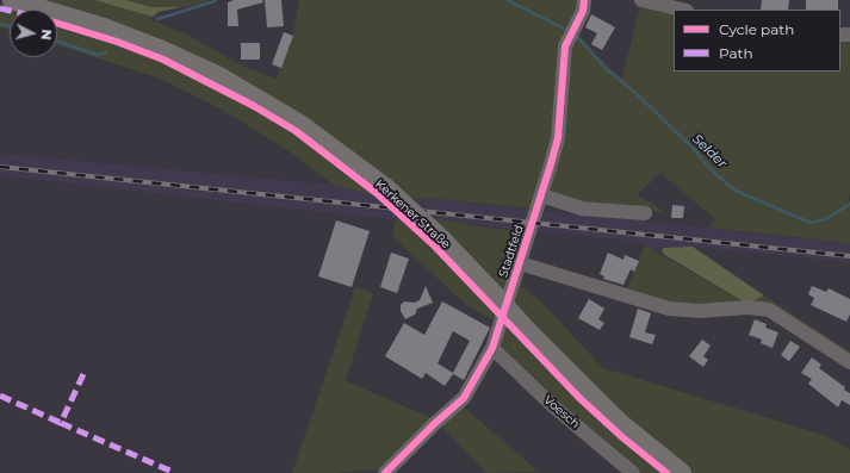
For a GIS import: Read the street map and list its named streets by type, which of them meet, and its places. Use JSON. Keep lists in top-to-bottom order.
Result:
{
  "streets": {
    "main road": ["Kerkener Straße"],
    "street": ["Stadtfeld", "Voesch"]
  },
  "crossings": [
    ["Stadtfeld", "Voesch"]
  ],
  "water": ["Selder"],
  "legend": ["Cycle path", "Path"],
  "north": "right"
}
